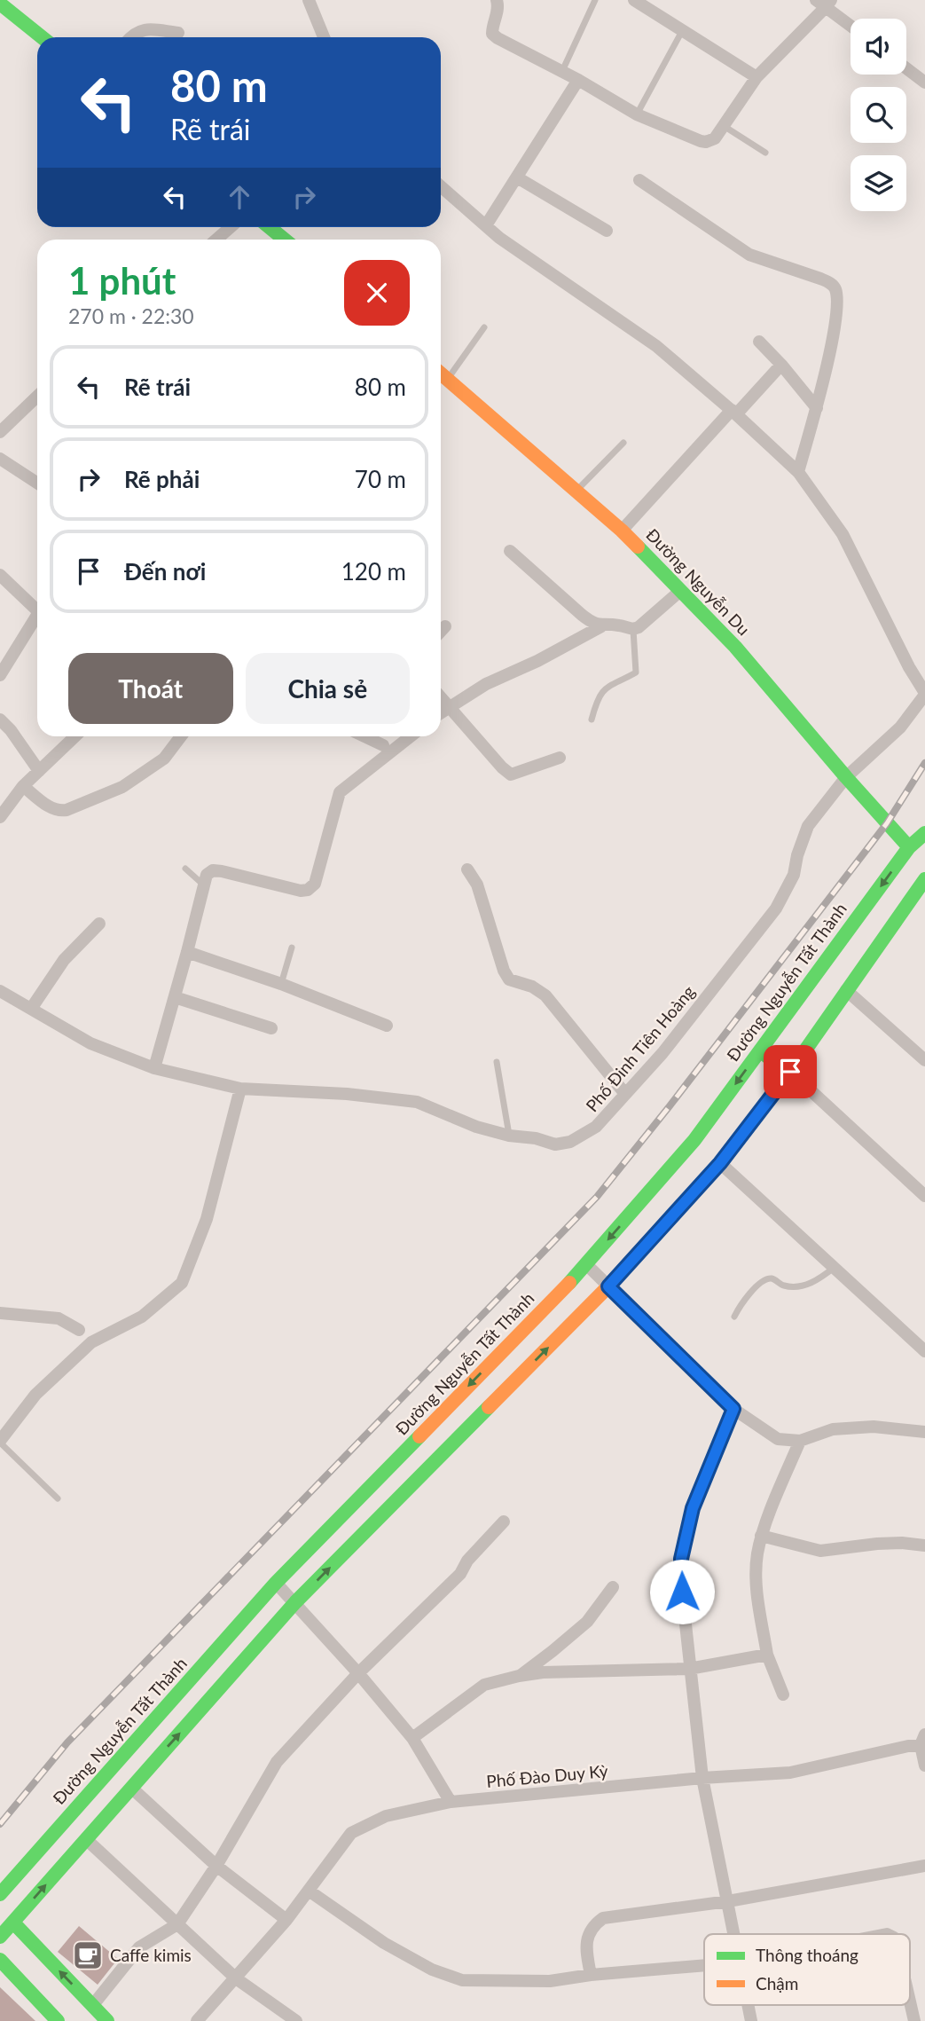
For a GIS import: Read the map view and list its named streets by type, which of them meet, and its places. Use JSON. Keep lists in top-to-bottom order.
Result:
{
  "streets": {
    "main road": ["Đường Nguyễn Du", "Đường Nguyễn Tất Thành"],
    "street": ["Phố Đinh Tiên Hoàng", "Phố Đào Duy Kỳ"]
  },
  "crossings": [
    ["Đường Nguyễn Du", "Đường Nguyễn Tất Thành"],
    ["Đường Nguyễn Du", "Phố Đinh Tiên Hoàng"]
  ],
  "places": {
    "cafe": ["Caffe kimis"]
  },
  "legend": ["Thông thoáng", "Chậm"],
  "page": {
    "turn": ["80 m", "Rẽ trái"],
    "heading": ["1 phút", "270 m · 22:30"],
    "list": [
      {
        "name": "Rẽ trái",
        "value": "80 m"
      },
      {
        "name": "Rẽ phải",
        "value": "70 m"
      },
      {
        "name": "Đến nơi",
        "value": "120 m"
      }
    ],
    "buttons": ["Thoát", "Chia sẻ"]
  }
}
